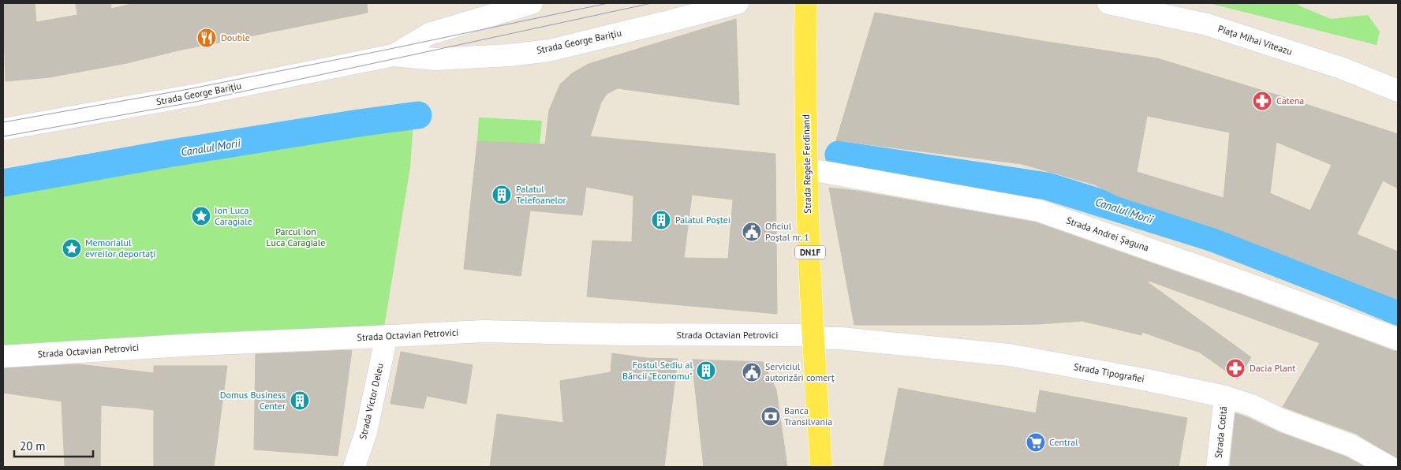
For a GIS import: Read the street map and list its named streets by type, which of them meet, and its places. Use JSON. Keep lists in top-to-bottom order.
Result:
{
  "streets": {
    "main road": ["Strada Regele Ferdinand", "DN1F"],
    "street": [
      "Piața Mihai Viteazu",
      "Strada George Barițiu",
      "Strada Andrei Șaguna",
      "Strada Octavian Petrovici",
      "Strada Tipografiei",
      "Strada Victor Deleu",
      "Strada Cotită"
    ]
  },
  "crossings": [
    ["Strada Regele Ferdinand", "Strada Andrei Șaguna"],
    ["Strada Regele Ferdinand", "Strada Octavian Petrovici"],
    ["Strada Regele Ferdinand", "Strada Tipografiei"],
    ["Strada Octavian Petrovici", "Strada Tipografiei"],
    ["Strada Octavian Petrovici", "Strada Victor Deleu"],
    ["Strada Tipografiei", "Strada Cotită"]
  ],
  "water": ["Canalul Morii"],
  "parks": ["Parcul Ion Luca Caragiale"],
  "places": {
    "restaurant": ["Double"],
    "pharmacy": ["Catena", "Dacia Plant"],
    "building": [
      "Palatul Telefoanelor",
      "Palatul Poștei",
      "Fostul Sediu al Băncii \"Economu\"",
      "Domus Business Center"
    ],
    "place": ["Ion Luca Caragiale", "Memorialul evreilor deportați"],
    "public building": ["Oficiul Poștal nr. 1", "Serviciul autorizări comerț"],
    "bank": ["Banca Transilvania"],
    "supermarket": ["Central"]
  },
  "scale_bar": "20 m"
}
